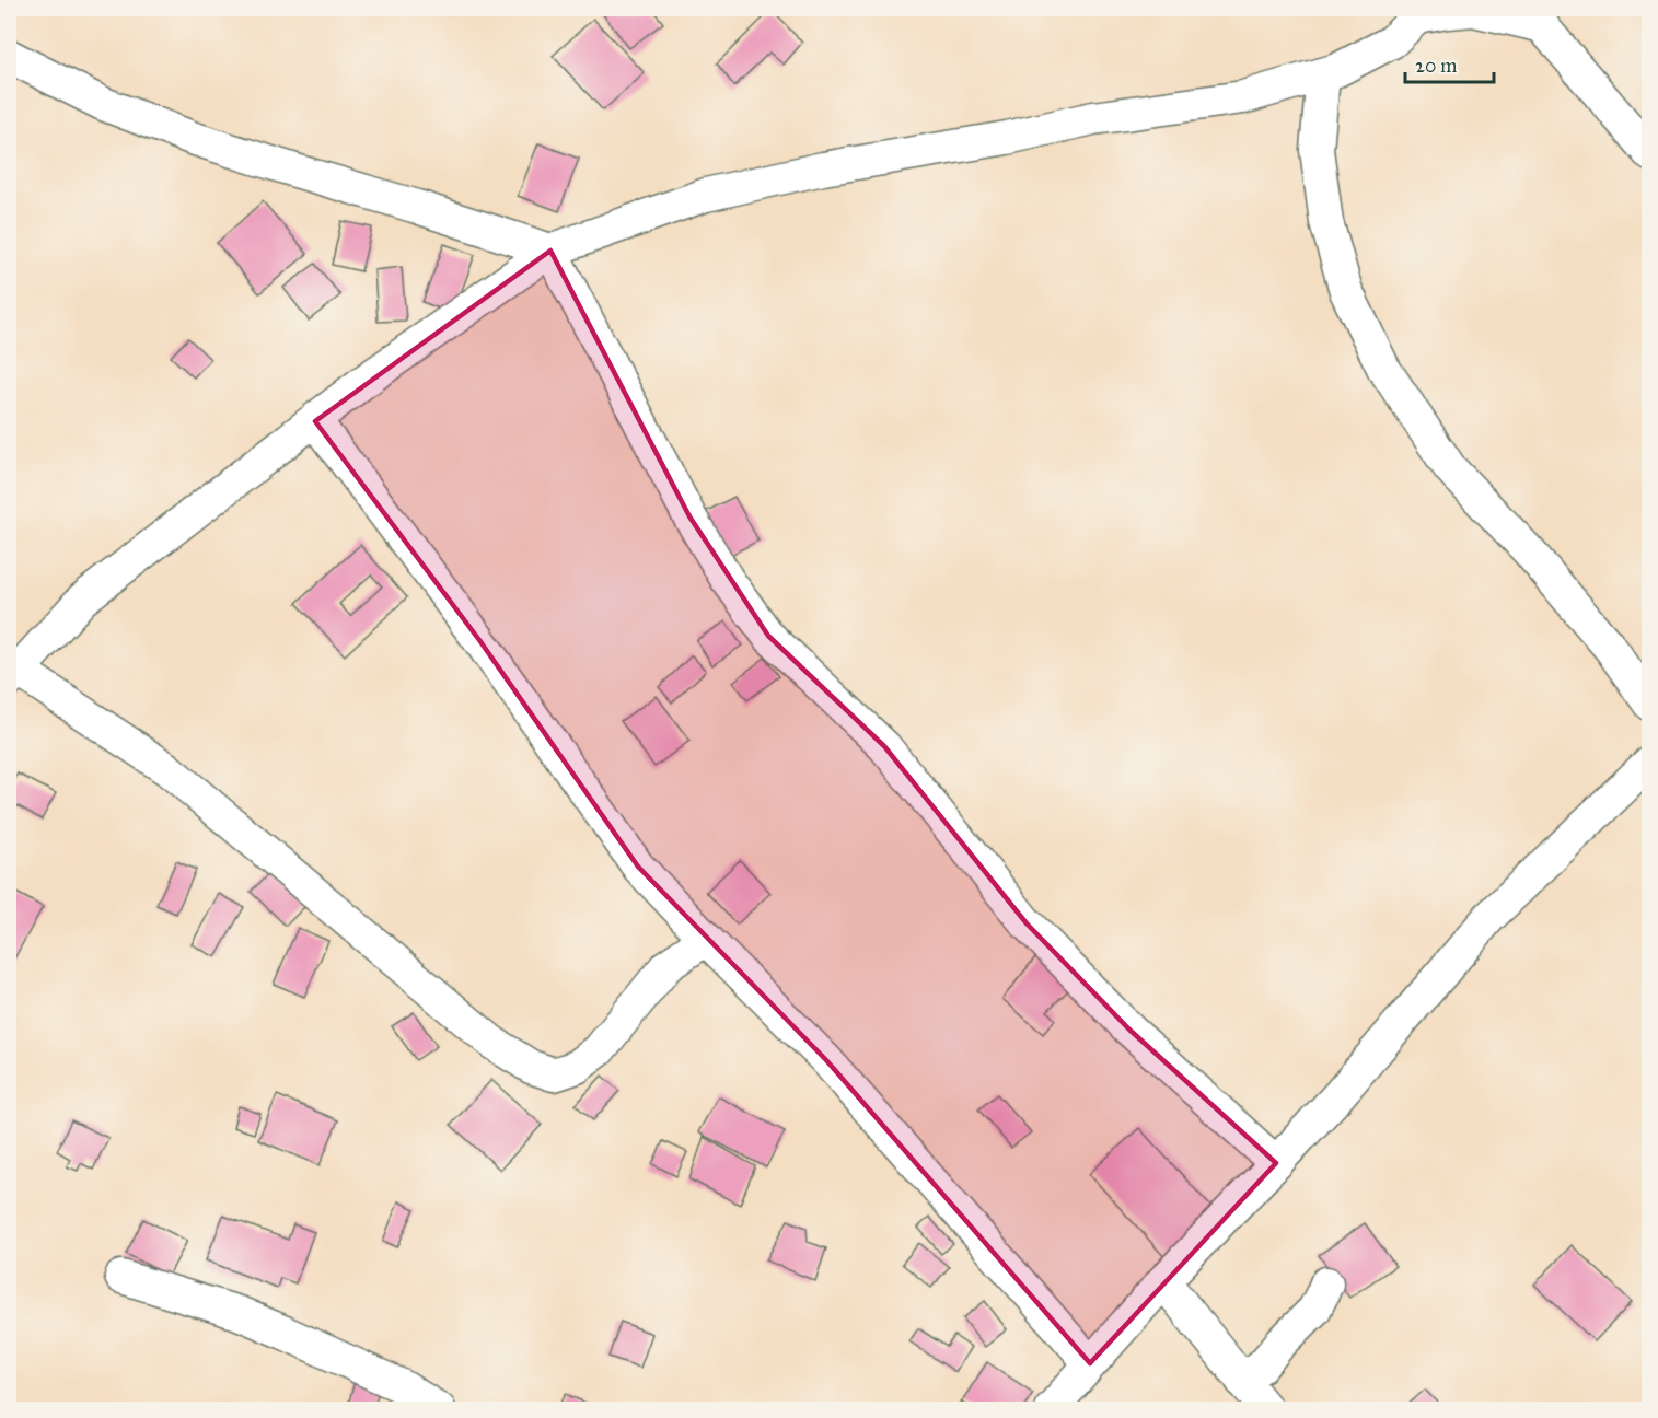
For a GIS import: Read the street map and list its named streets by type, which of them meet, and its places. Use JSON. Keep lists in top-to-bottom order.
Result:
{
  "scale_bar": "20 m"
}
